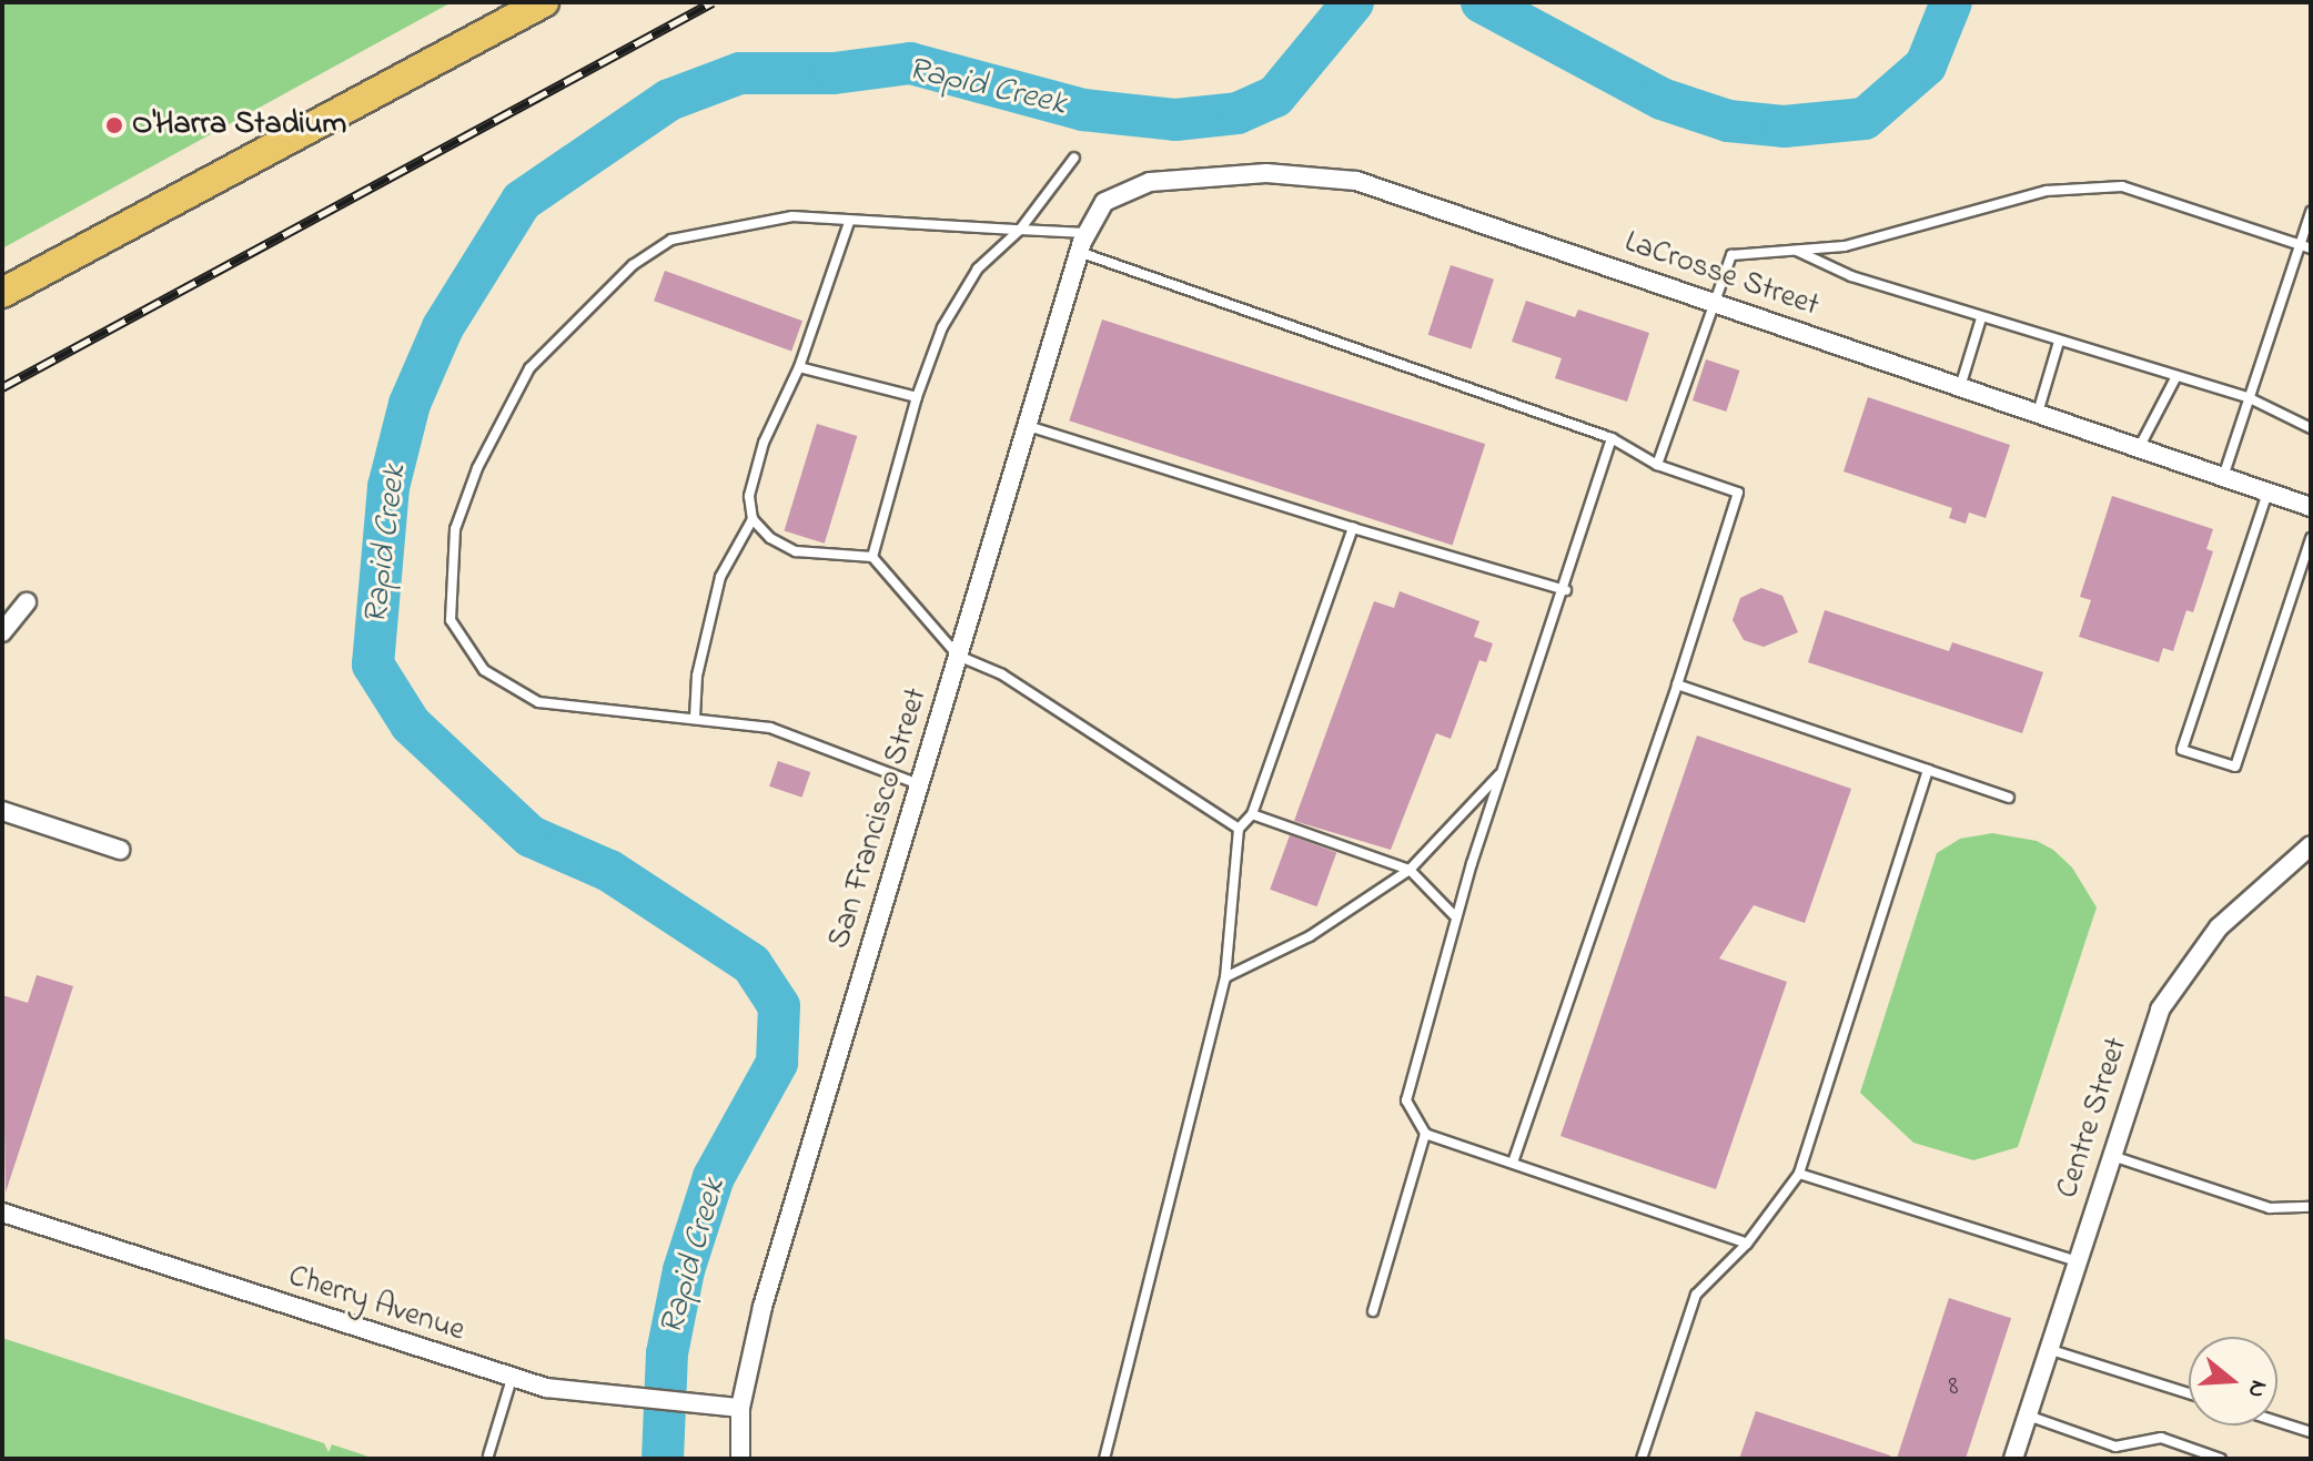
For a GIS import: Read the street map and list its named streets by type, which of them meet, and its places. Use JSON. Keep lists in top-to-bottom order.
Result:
{
  "streets": {
    "street": [
      "LaCrosse Street",
      "San Francisco Street",
      "Centre Street",
      "Cherry Avenue"
    ]
  },
  "crossings": [
    ["LaCrosse Street", "San Francisco Street"],
    ["San Francisco Street", "Cherry Avenue"]
  ],
  "water": ["Rapid Creek"],
  "places": ["O'Harra Stadium"],
  "house_numbers": ["8"],
  "north": "right"
}
